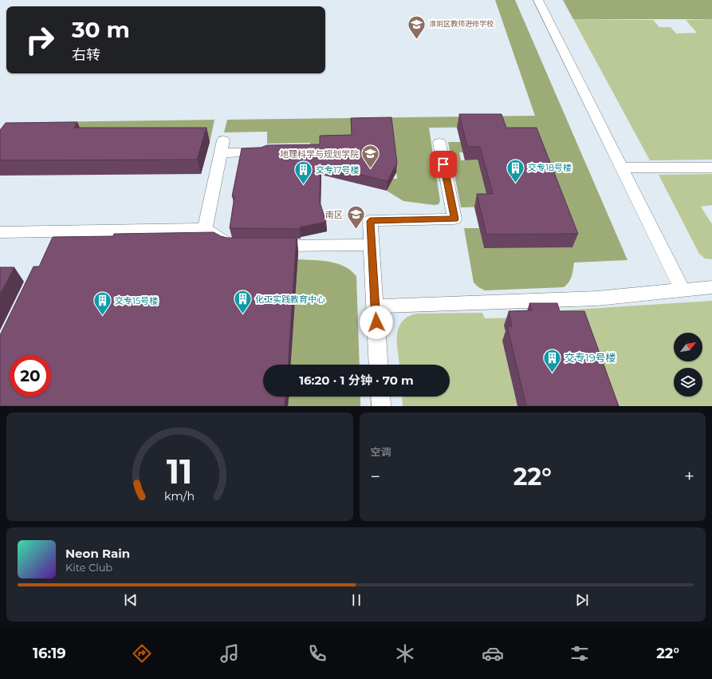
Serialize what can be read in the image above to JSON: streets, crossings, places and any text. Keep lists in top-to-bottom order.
{
  "places": {
    "school or university": ["淮阴区教师进修学校", "地理科学与规划学院", "南区"],
    "building": [
      "交专18号楼",
      "交专17号楼",
      "化工实践教育中心",
      "交专15号楼",
      "交专19号楼"
    ]
  },
  "north": "top right",
  "page": {
    "turn": ["30 m", "右转"],
    "limit": "20",
    "trip": "16:20 · 1 分钟 · 70 m",
    "tile": "空调",
    "heat": ["−", "22°", "+"],
    "song": ["Neon Rain", "Kite Club"],
    "tabs": ["16:19", "22°"],
    "gauge": ["11", "km/h"]
  }
}
